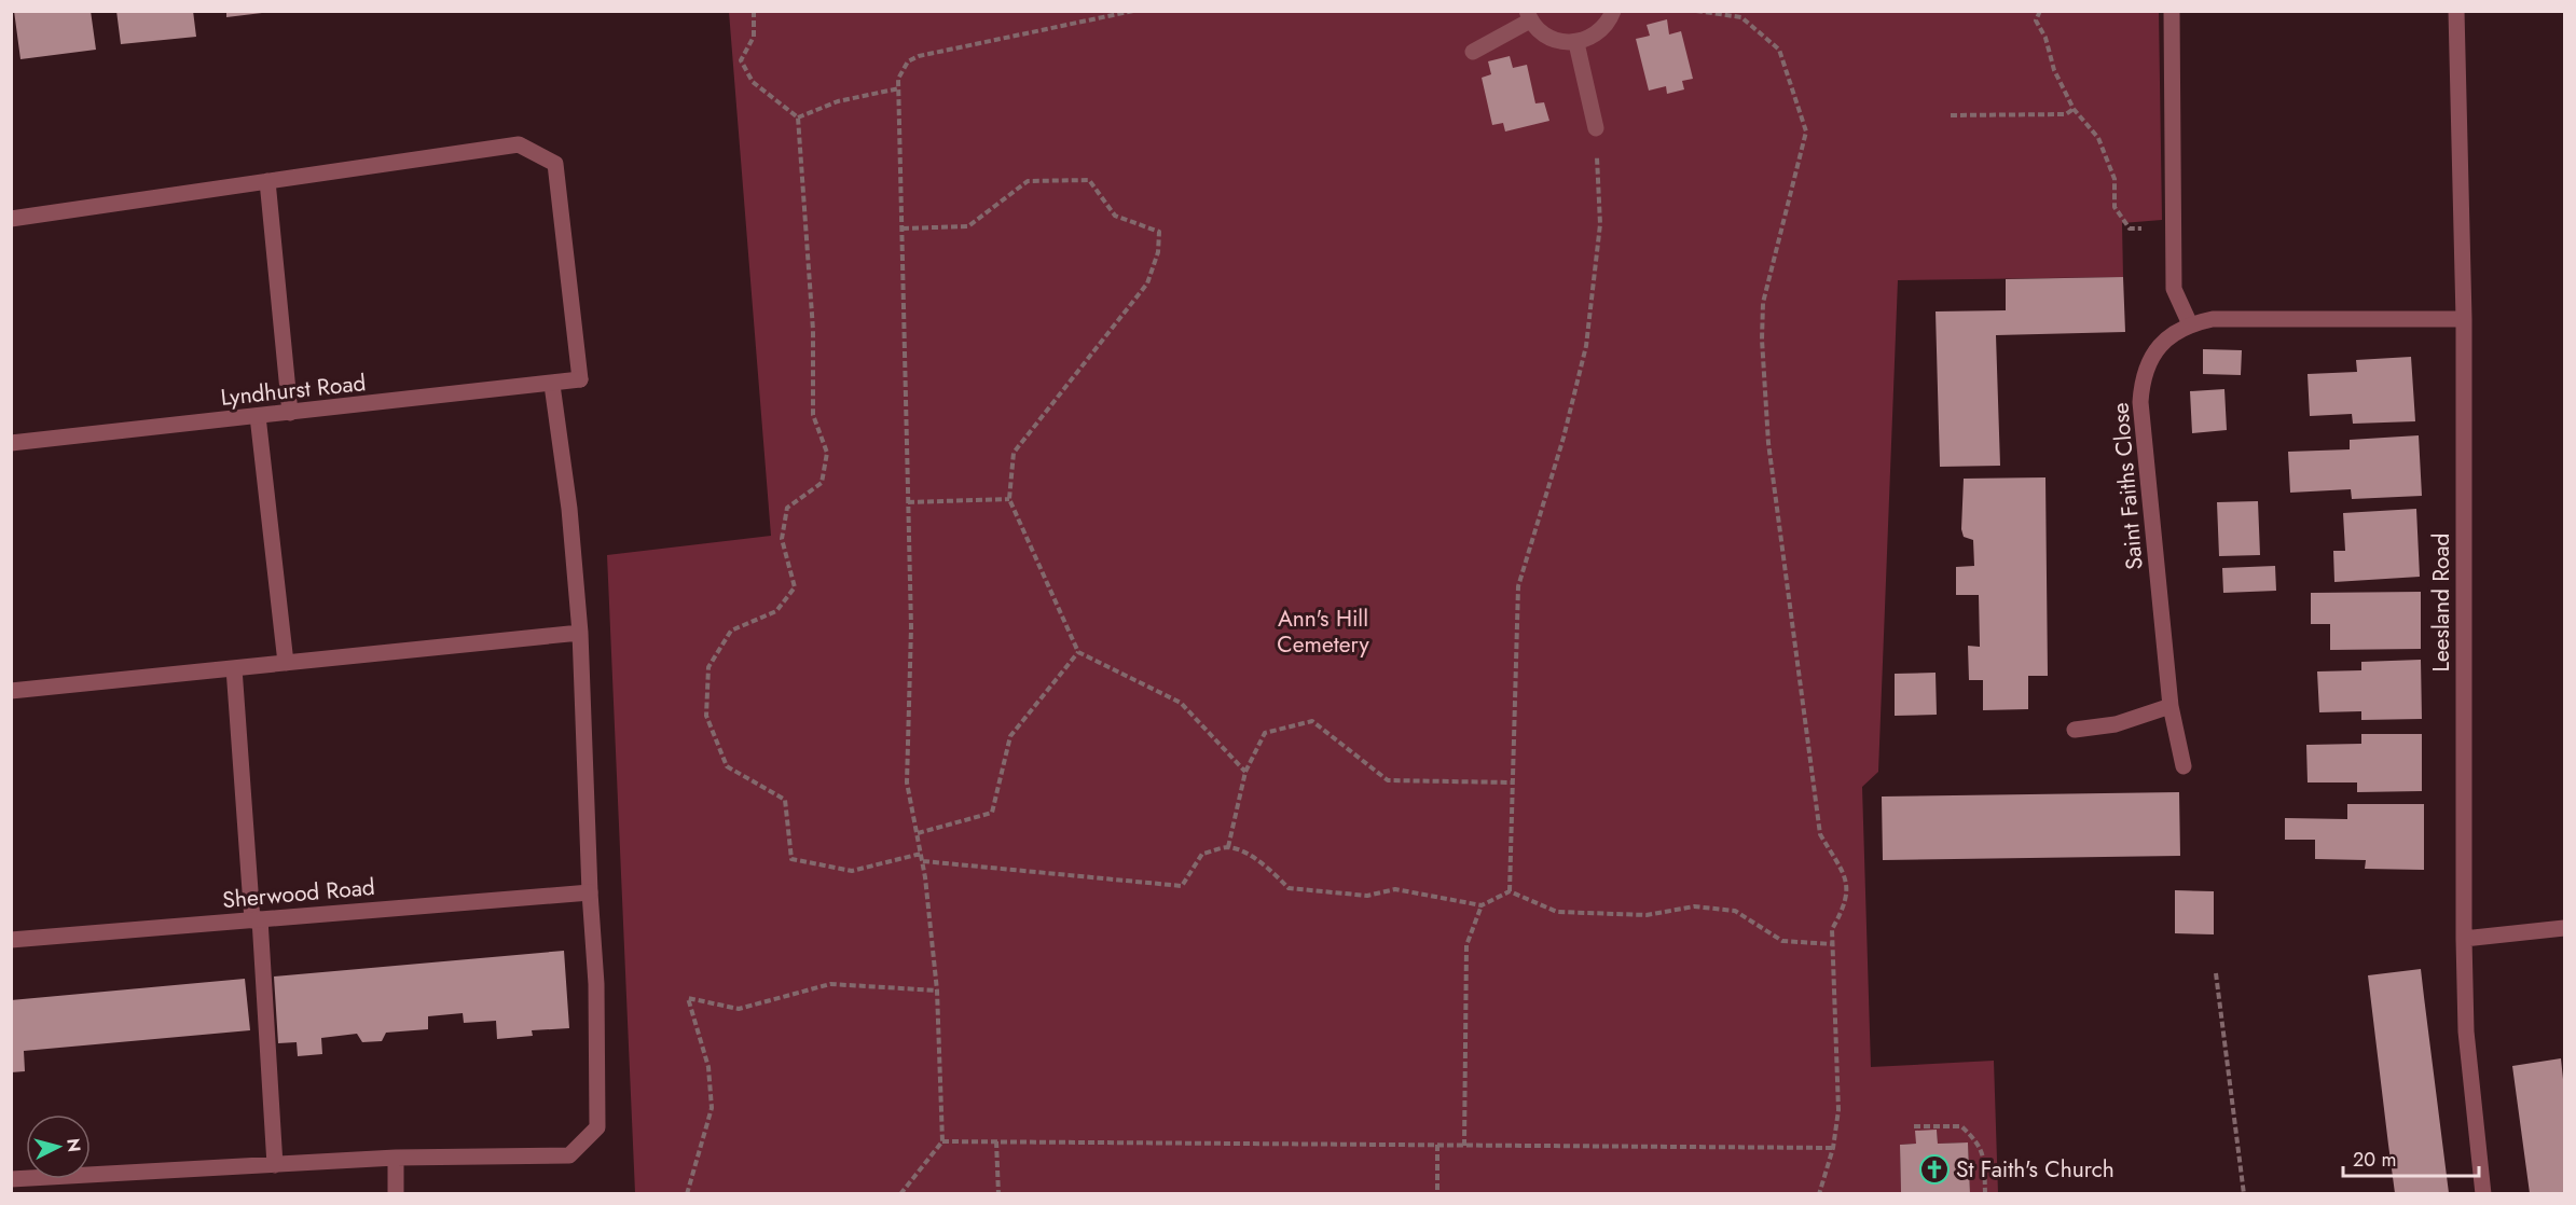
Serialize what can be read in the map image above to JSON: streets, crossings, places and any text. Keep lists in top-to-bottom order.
{
  "streets": {
    "street": [
      "Lyndhurst Road",
      "Saint Faiths Close",
      "Leesland Road",
      "Sherwood Road"
    ]
  },
  "crossings": [
    ["Saint Faiths Close", "Leesland Road"]
  ],
  "parks": ["Ann's Hill Cemetery"],
  "places": {
    "church": ["St Faith's Church"]
  },
  "scale_bar": "20 m",
  "north": "right"
}
